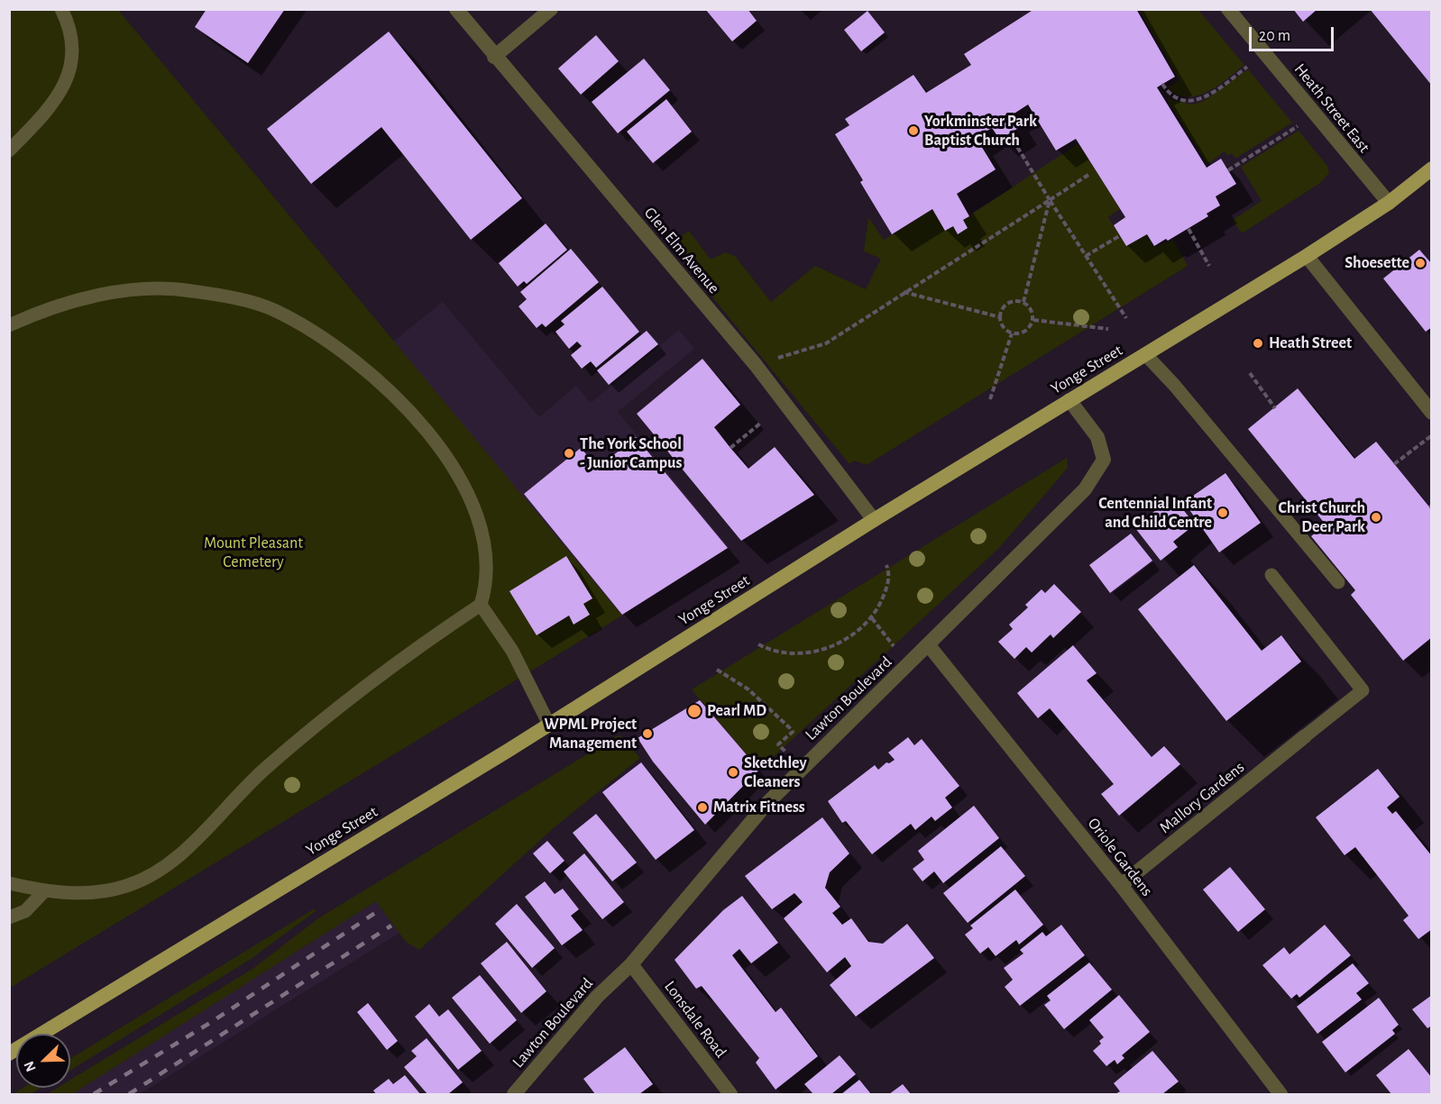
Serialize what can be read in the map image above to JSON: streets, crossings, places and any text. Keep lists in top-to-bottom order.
{
  "streets": {
    "main road": ["Yonge Street"],
    "street": [
      "Heath Street East",
      "Glen Elm Avenue",
      "Lawton Boulevard",
      "Mallory Gardens",
      "Oriole Gardens",
      "Lonsdale Road"
    ]
  },
  "crossings": [
    ["Heath Street East", "Yonge Street"],
    ["Glen Elm Avenue", "Yonge Street"],
    ["Yonge Street", "Lawton Boulevard"],
    ["Lawton Boulevard", "Oriole Gardens"],
    ["Lawton Boulevard", "Lonsdale Road"],
    ["Mallory Gardens", "Oriole Gardens"]
  ],
  "parks": ["Mount Pleasant Cemetery"],
  "places": [
    "Yorkminster Park Baptist Church",
    "Shoesette",
    "Heath Street",
    "The York School - Junior Campus",
    "Centennial Infant and Child Centre",
    "Christ Church Deer Park",
    "Pearl MD",
    "WPML Project Management",
    "Sketchley Cleaners",
    "Matrix Fitness"
  ],
  "scale_bar": "20 m",
  "north": "bottom left"
}
